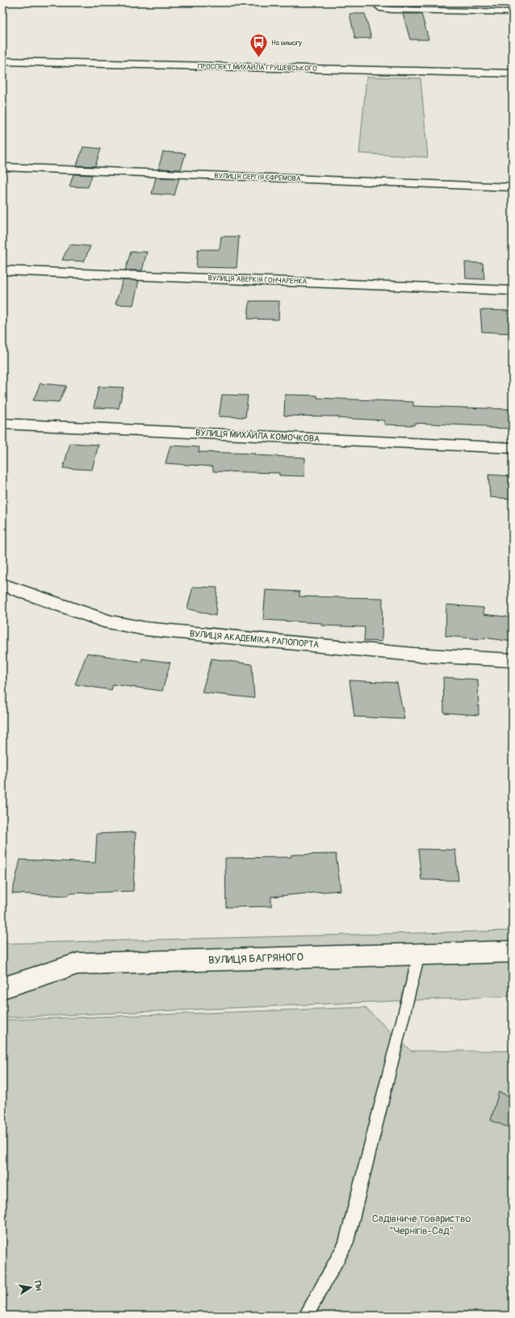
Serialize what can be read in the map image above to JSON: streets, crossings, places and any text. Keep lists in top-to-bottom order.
{
  "streets": {
    "street": [
      "ПРОСПЕКТ МИХАЙЛА ГРУШЕВСЬКОГО",
      "ВУЛИЦЯ СЕРГІЯ ЄФРЕМОВА",
      "ВУЛИЦЯ АВЕРКІЯ ГОНЧАРЕНКА",
      "ВУЛИЦЯ МИХАЙЛА КОМОЧКОВА",
      "ВУЛИЦЯ АКАДЕМІКА РАПОПОРТА",
      "ВУЛИЦЯ БАГРЯНОГО"
    ]
  },
  "parks": ["Садівниче товариство \"Чернігів-Сад\""],
  "places": {
    "bus stop": ["На вимогу"]
  },
  "north": "right"
}
